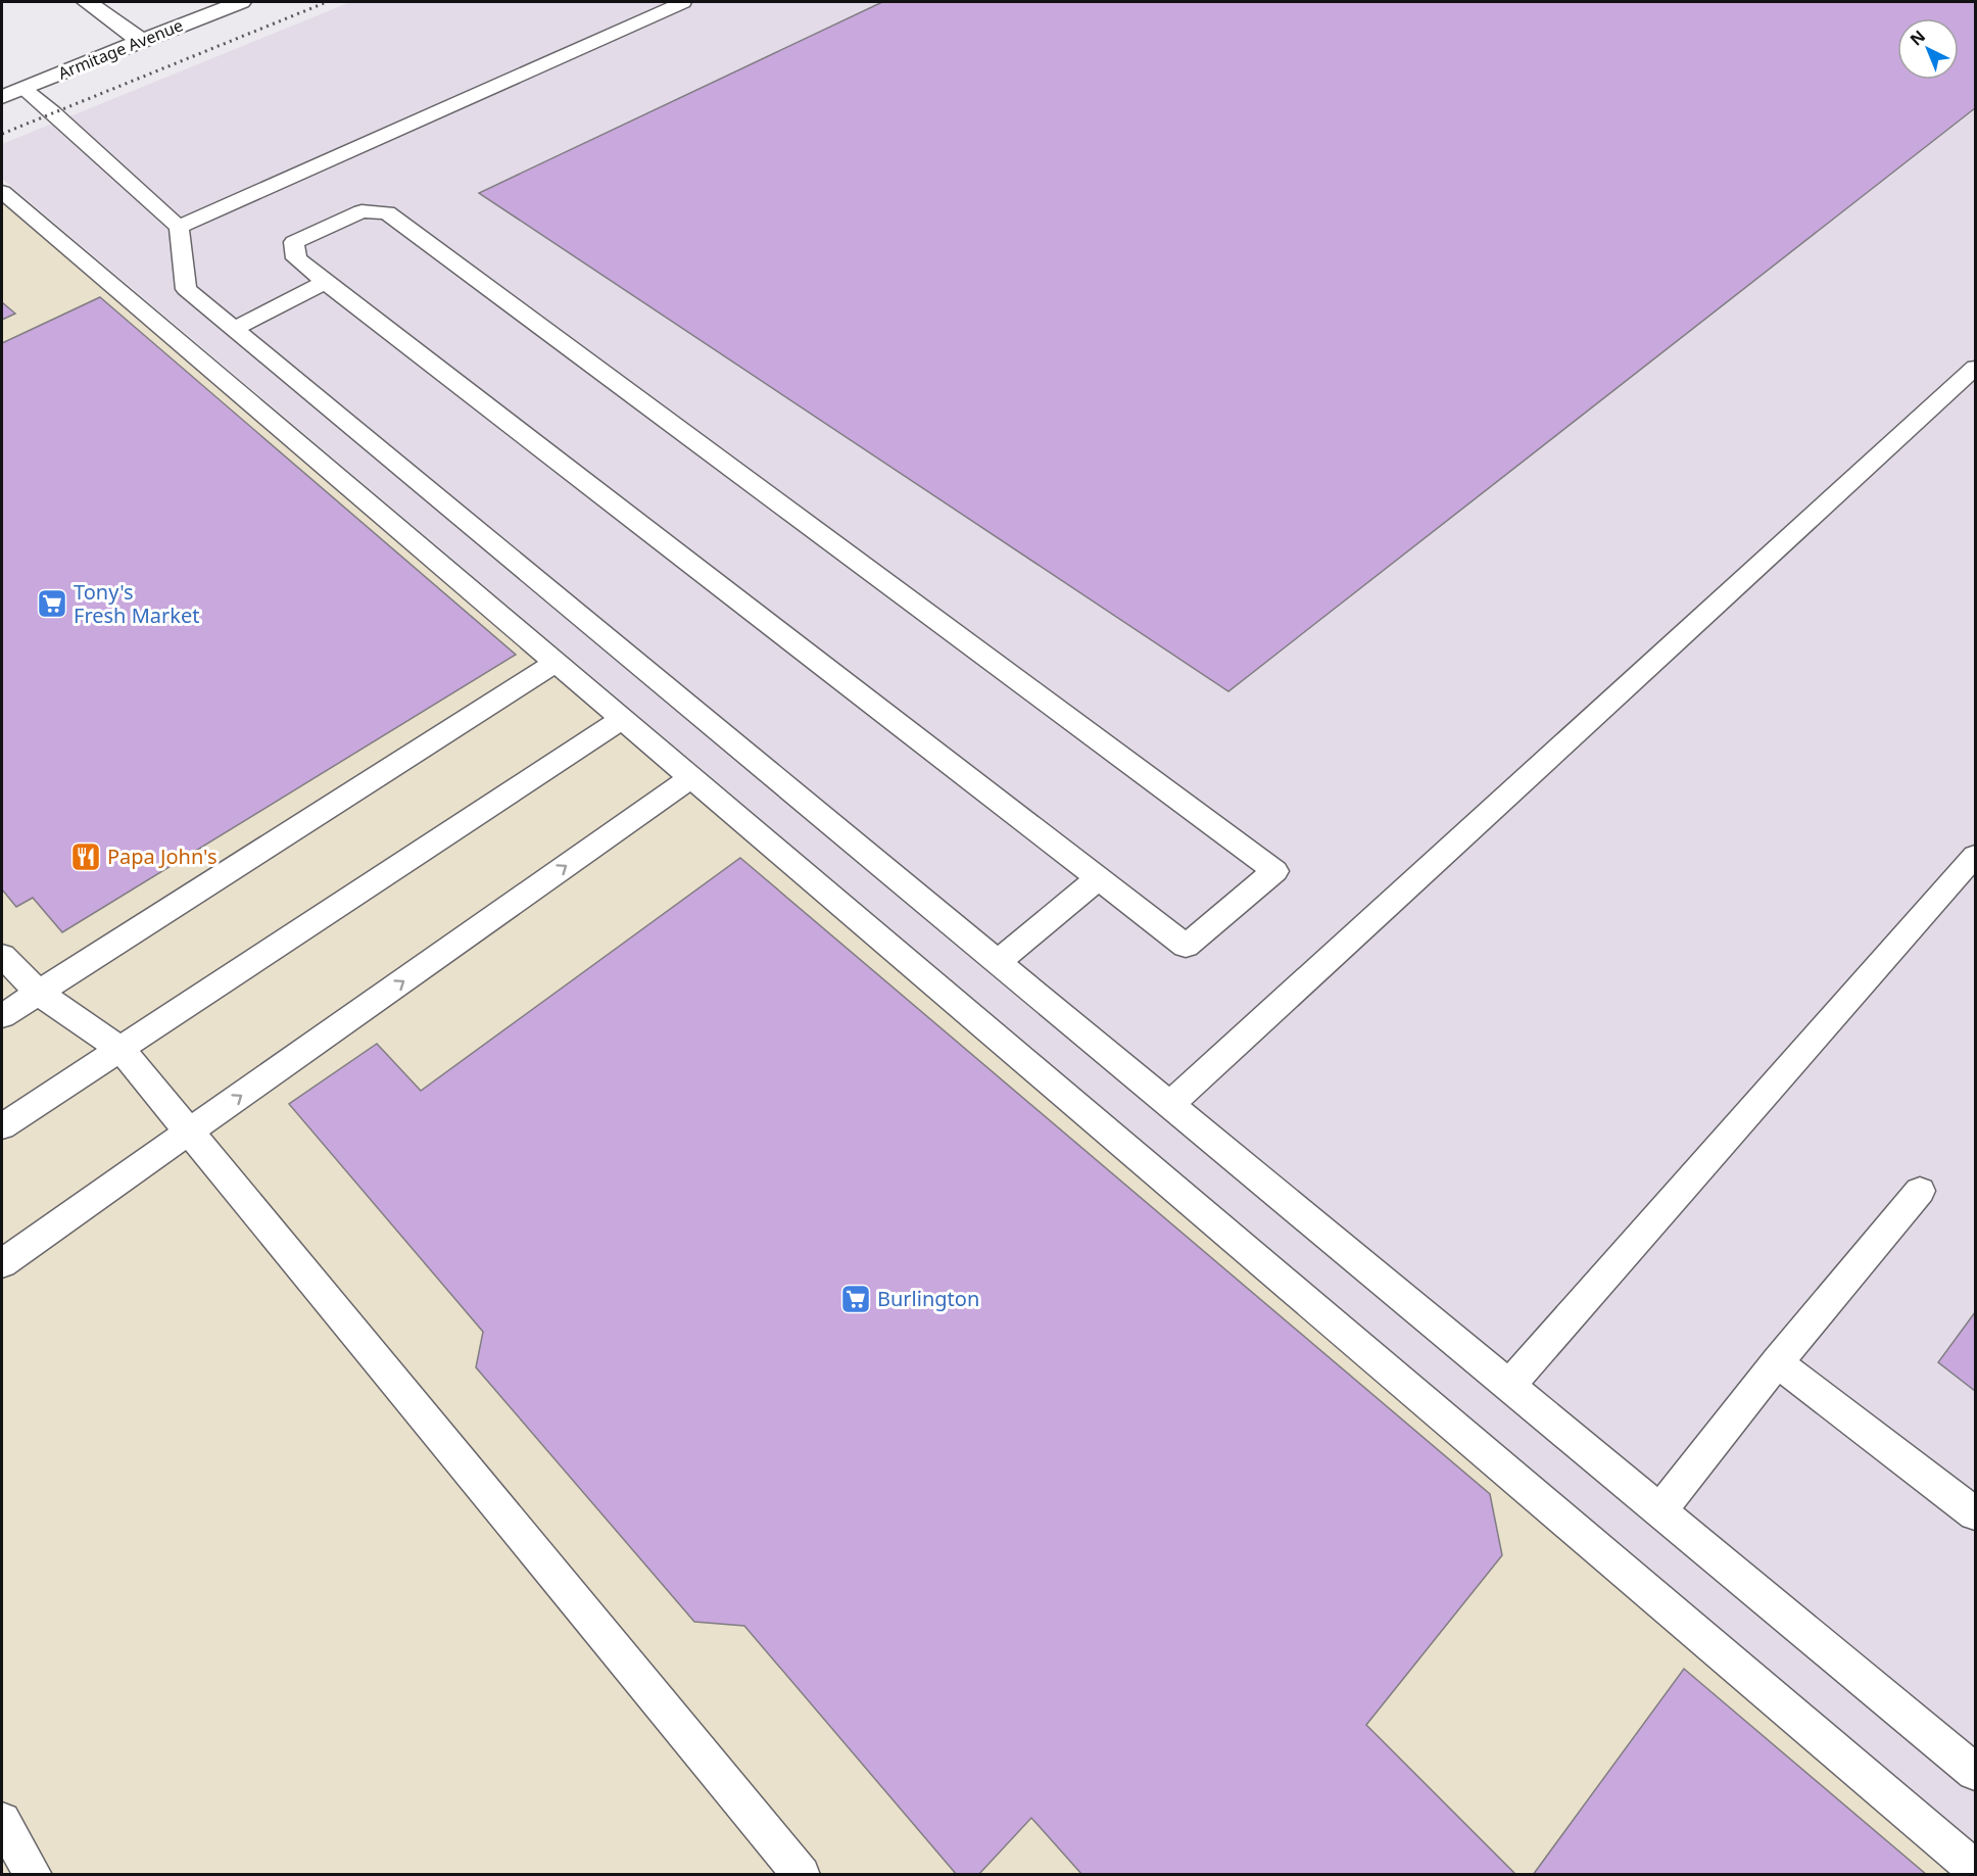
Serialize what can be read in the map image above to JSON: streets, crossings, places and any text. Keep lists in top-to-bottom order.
{
  "streets": {
    "street": ["Armitage Avenue"]
  },
  "places": {
    "supermarket": ["Tony's Fresh Market", "Burlington"],
    "restaurant": ["Papa John's"]
  },
  "north": "top left"
}
